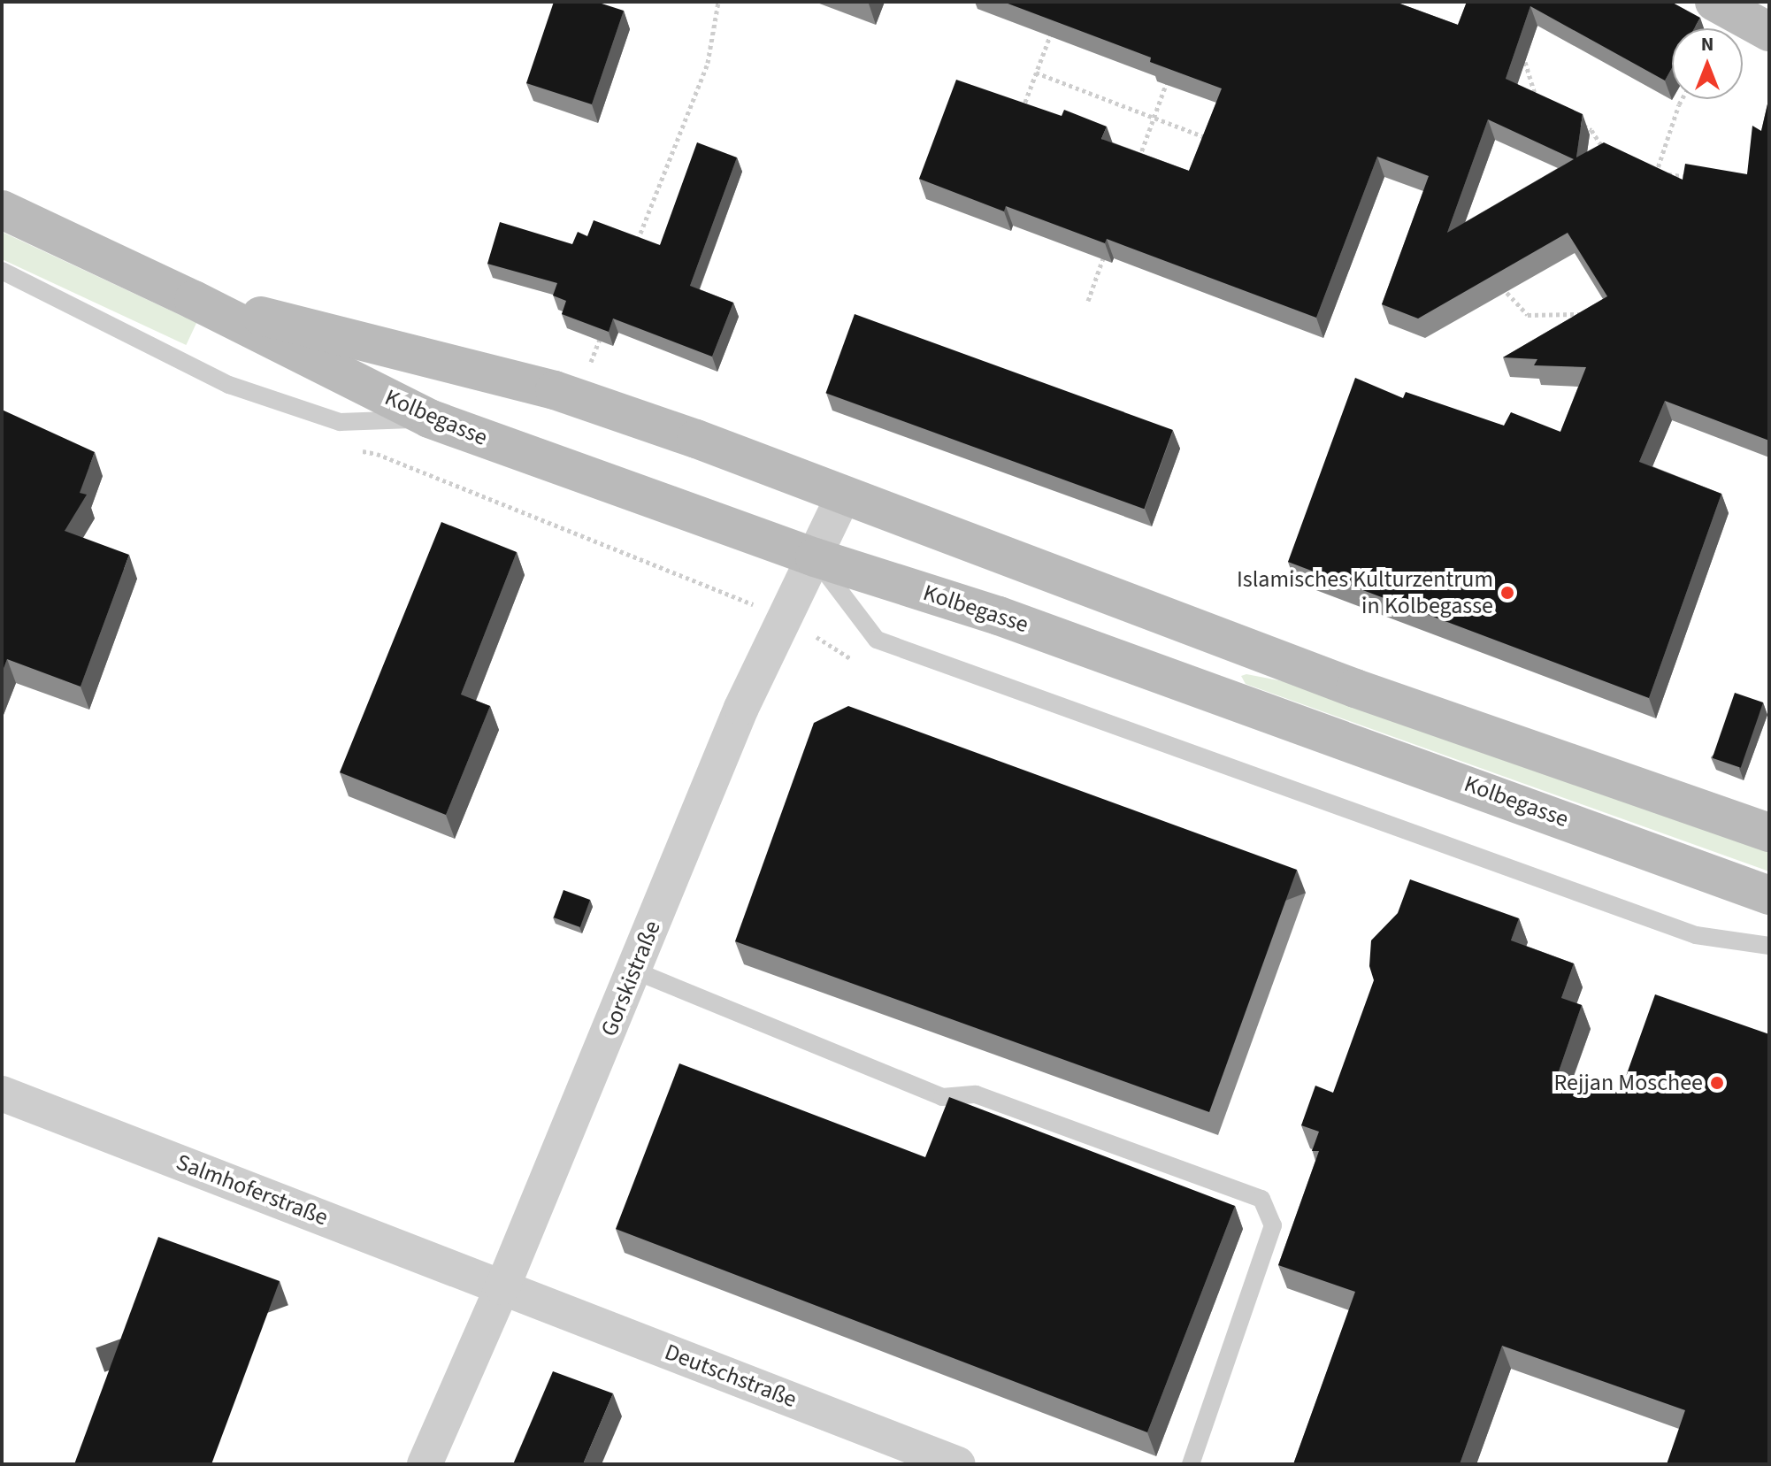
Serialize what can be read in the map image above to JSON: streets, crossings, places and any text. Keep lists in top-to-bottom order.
{
  "streets": {
    "main road": ["Kolbegasse"],
    "street": ["Gorskistraße", "Salmhoferstraße", "Deutschstraße"]
  },
  "crossings": [
    ["Kolbegasse", "Gorskistraße"],
    ["Gorskistraße", "Salmhoferstraße"],
    ["Gorskistraße", "Deutschstraße"],
    ["Salmhoferstraße", "Deutschstraße"]
  ],
  "places": ["Islamisches Kulturzentrum in Kolbegasse", "Rejjan Moschee"],
  "north": "top"
}
